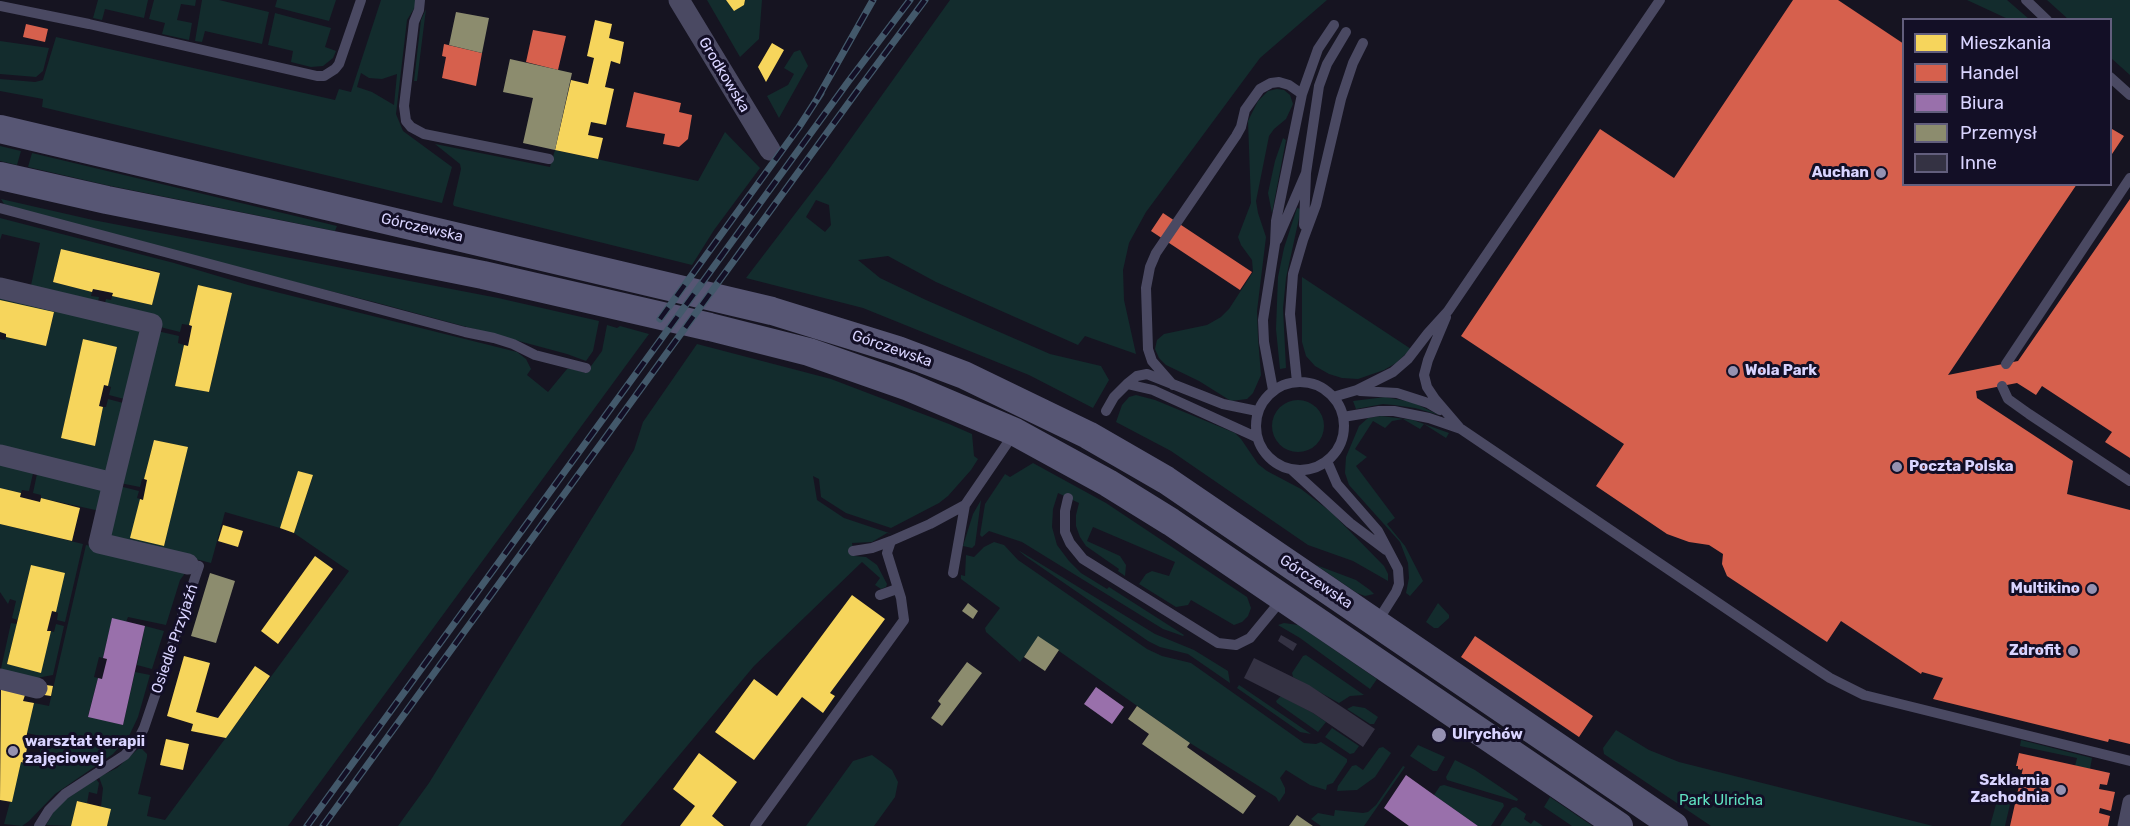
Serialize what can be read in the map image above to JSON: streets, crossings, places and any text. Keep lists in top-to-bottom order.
{
  "streets": {
    "main road": ["Górczewska"],
    "street": ["Grodkowska", "Osiedle Przyjaźń"]
  },
  "parks": ["Park Ulricha"],
  "places": [
    "Auchan",
    "Wola Park",
    "Poczta Polska",
    "Multikino",
    "Zdrofit",
    "Ulrychów",
    "warsztat terapii zajęciowej",
    "Szklarnia Zachodnia"
  ],
  "legend": [
    "Mieszkania",
    "Handel",
    "Biura",
    "Przemysł",
    "Inne"
  ]
}
